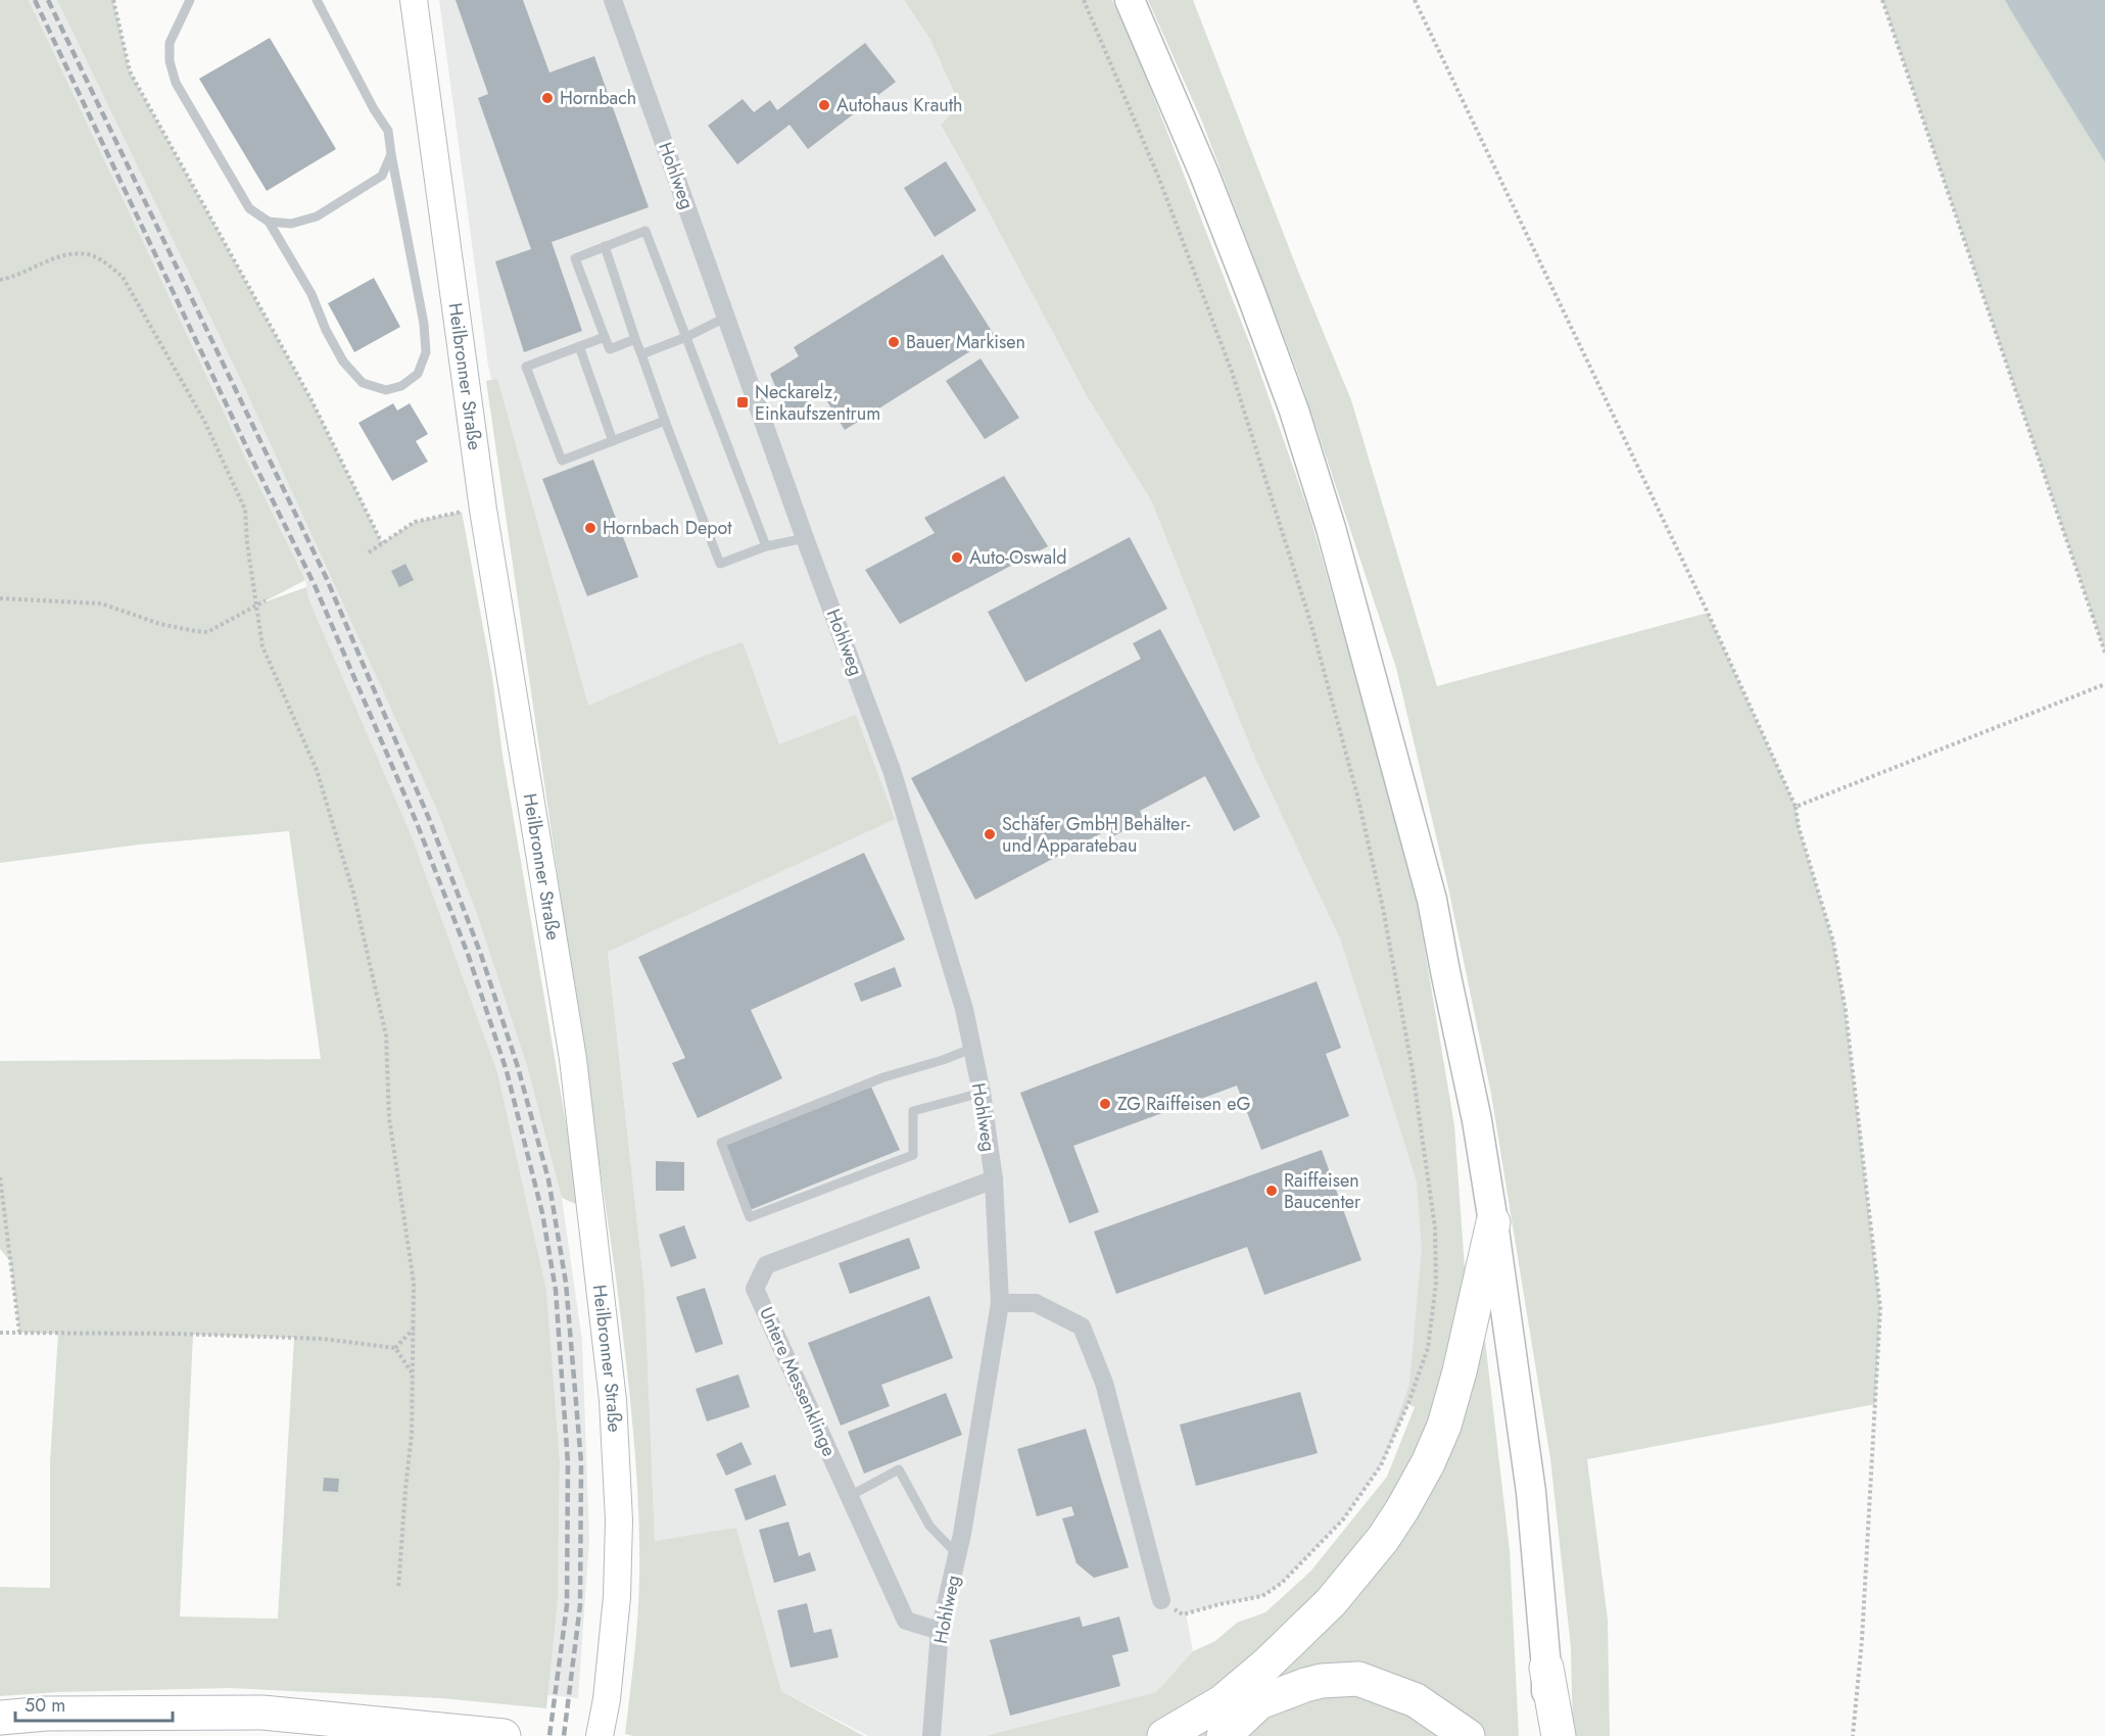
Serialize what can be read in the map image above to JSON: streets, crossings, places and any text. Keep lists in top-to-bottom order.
{
  "streets": {
    "street": ["Hohlweg", "Heilbronner Straße", "Untere Messenklinge"]
  },
  "crossings": [
    ["Hohlweg", "Untere Messenklinge"]
  ],
  "places": {
    "other": [
      "Hornbach",
      "Autohaus Krauth",
      "Bauer Markisen",
      "Hornbach Depot",
      "Auto-Oswald",
      "Schäfer GmbH Behälter- und Apparatebau",
      "ZG Raiffeisen eG",
      "Raiffeisen Baucenter"
    ],
    "transit": ["Neckarelz, Einkaufszentrum"]
  },
  "scale_bar": "50 m"
}
